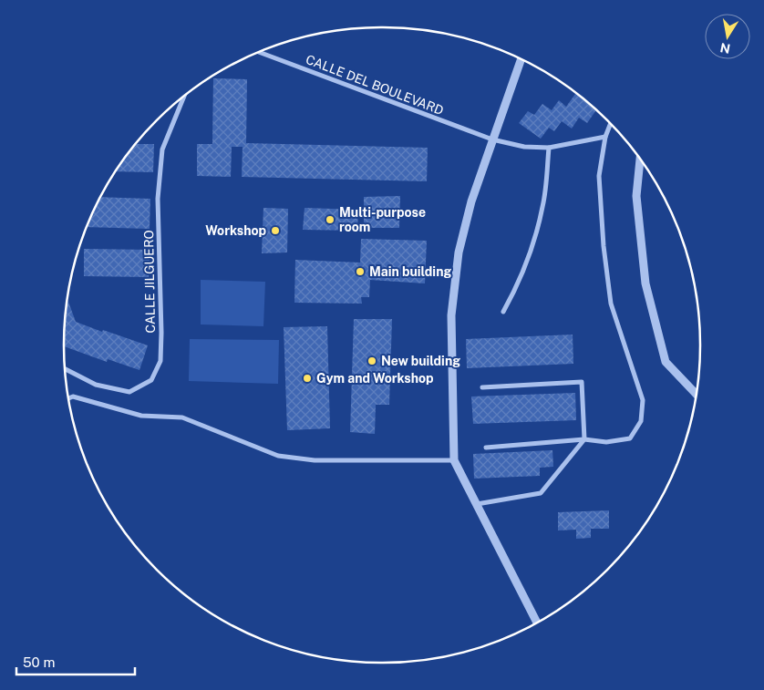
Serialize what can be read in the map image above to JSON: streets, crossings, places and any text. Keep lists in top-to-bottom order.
{
  "streets": {
    "street": ["CALLE DEL BOULEVARD", "CALLE JILGUERO"]
  },
  "places": [
    "Multi-purpose room",
    "Workshop",
    "Main building",
    "New building",
    "Gym and Workshop"
  ],
  "scale_bar": "50 m",
  "north": "bottom"
}
